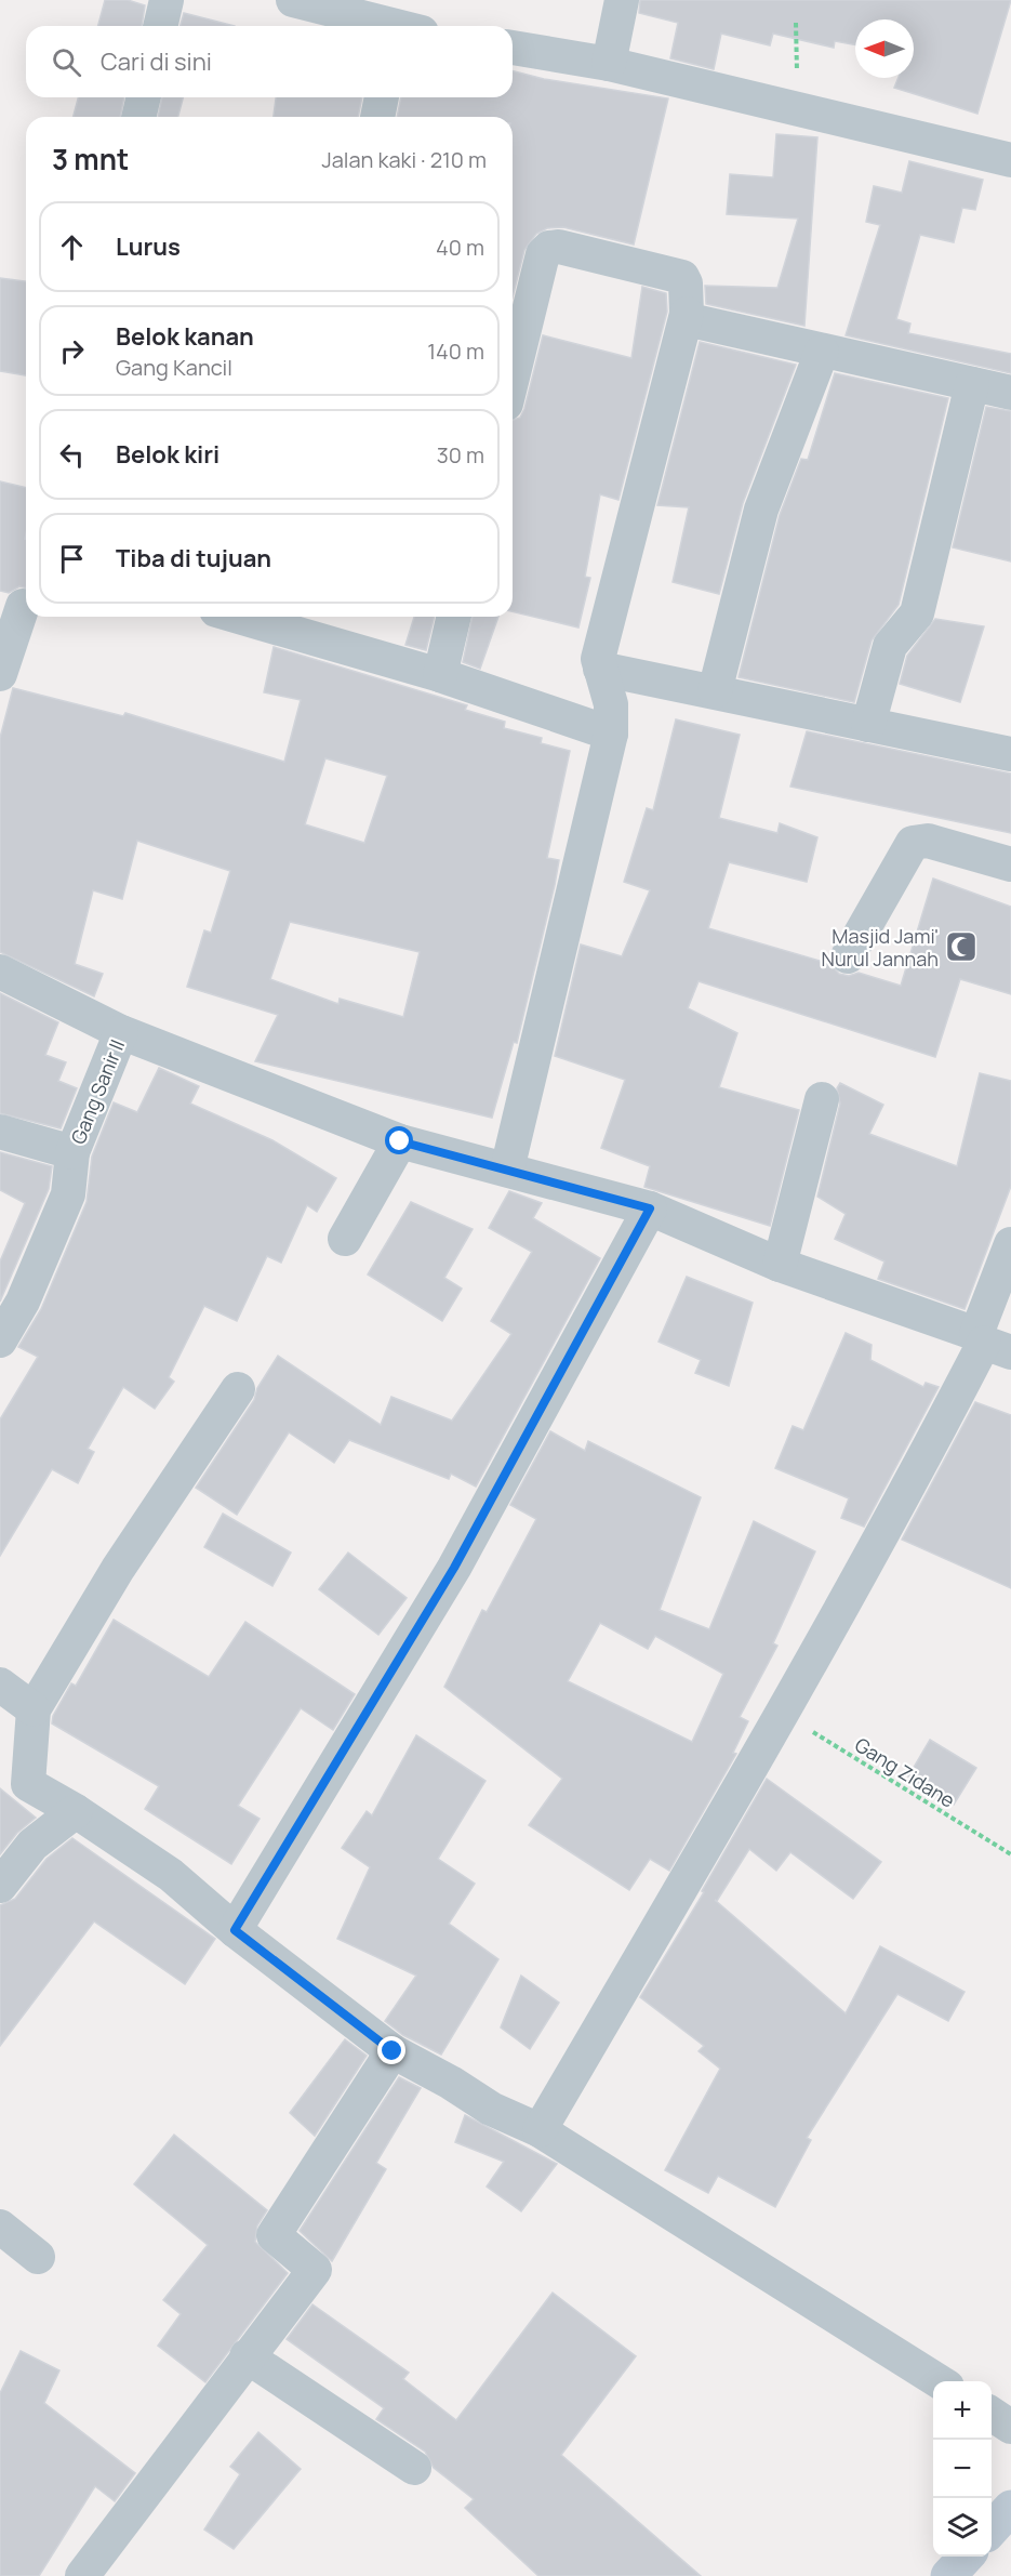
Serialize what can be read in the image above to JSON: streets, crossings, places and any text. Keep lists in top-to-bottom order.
{
  "streets": {
    "street": ["Gang Sanir II"],
    "path": ["Gang Zidane"]
  },
  "places": {
    "mosque": ["Masjid Jami' Nurul Jannah"]
  },
  "north": "left",
  "page": {
    "search": "Cari di sini",
    "heading": ["3 mnt", "Jalan kaki · 210 m"],
    "list": [
      ["Lurus", "40 m"],
      ["Belok kanan", "Gang Kancil", "140 m"],
      ["Belok kiri", "30 m"],
      "Tiba di tujuan"
    ],
    "map_buttons": ["+", "−"]
  }
}
